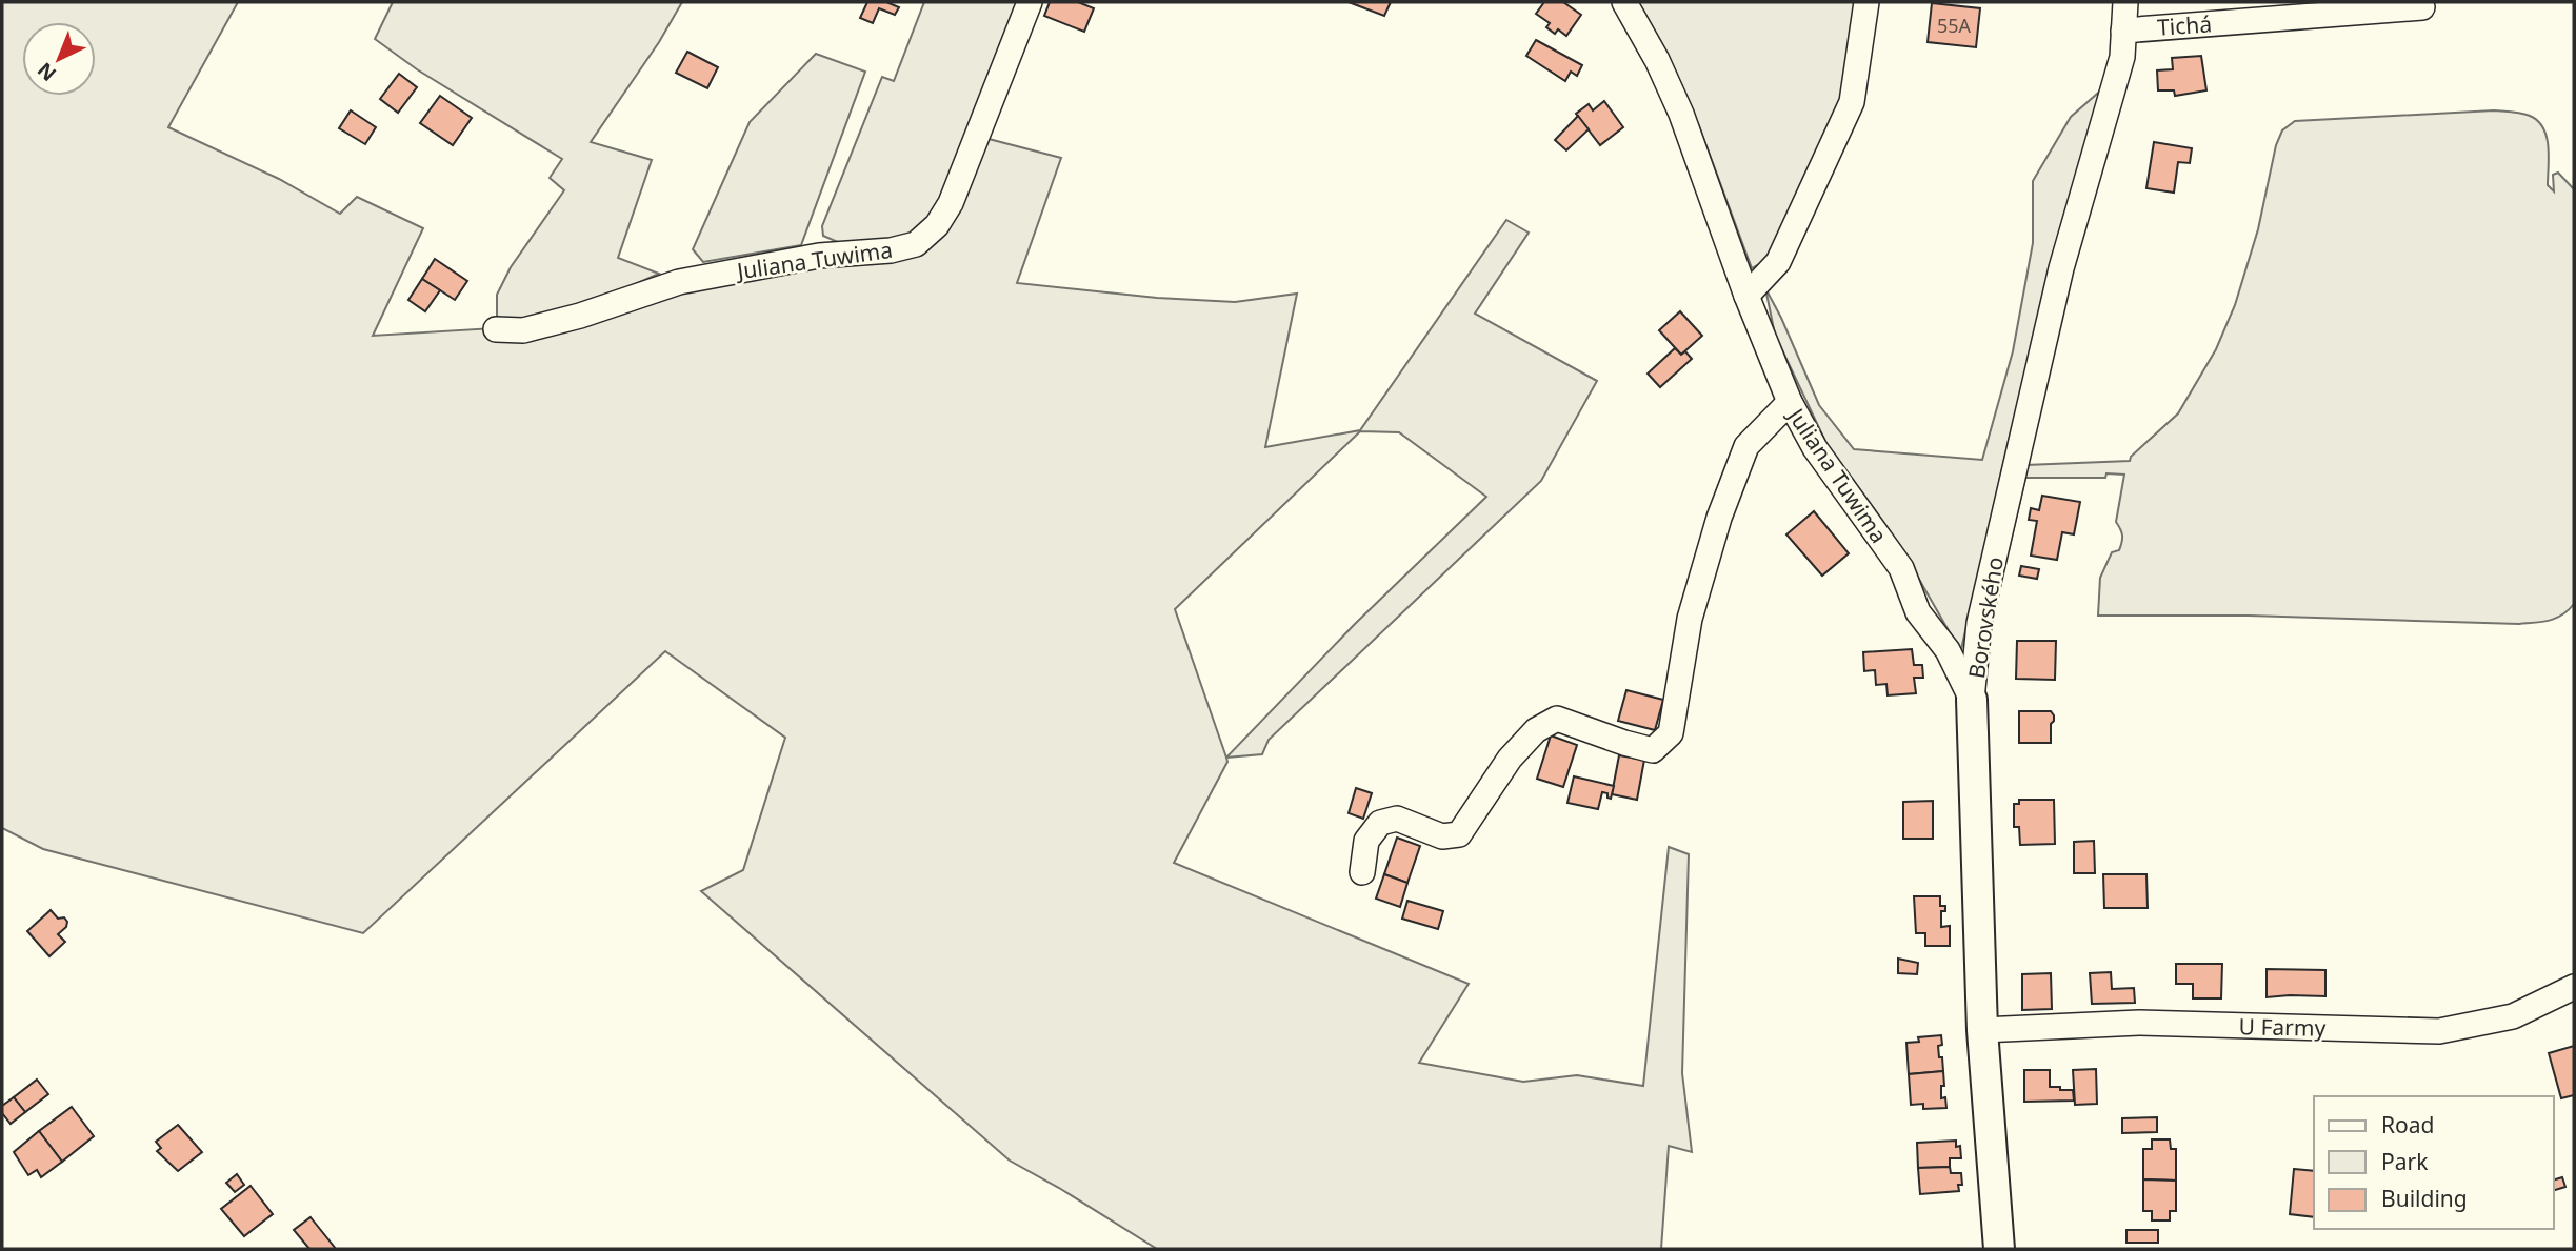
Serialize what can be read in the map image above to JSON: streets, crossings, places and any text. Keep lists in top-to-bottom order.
{
  "streets": {
    "main road": ["Borovského"],
    "street": ["Tichá", "Juliana Tuwima", "U Farmy"]
  },
  "crossings": [
    ["Tichá", "Borovského"],
    ["Juliana Tuwima", "Borovského"],
    ["Borovského", "U Farmy"]
  ],
  "house_numbers": ["55A"],
  "legend": ["Road", "Park", "Building"],
  "north": "bottom left"
}
